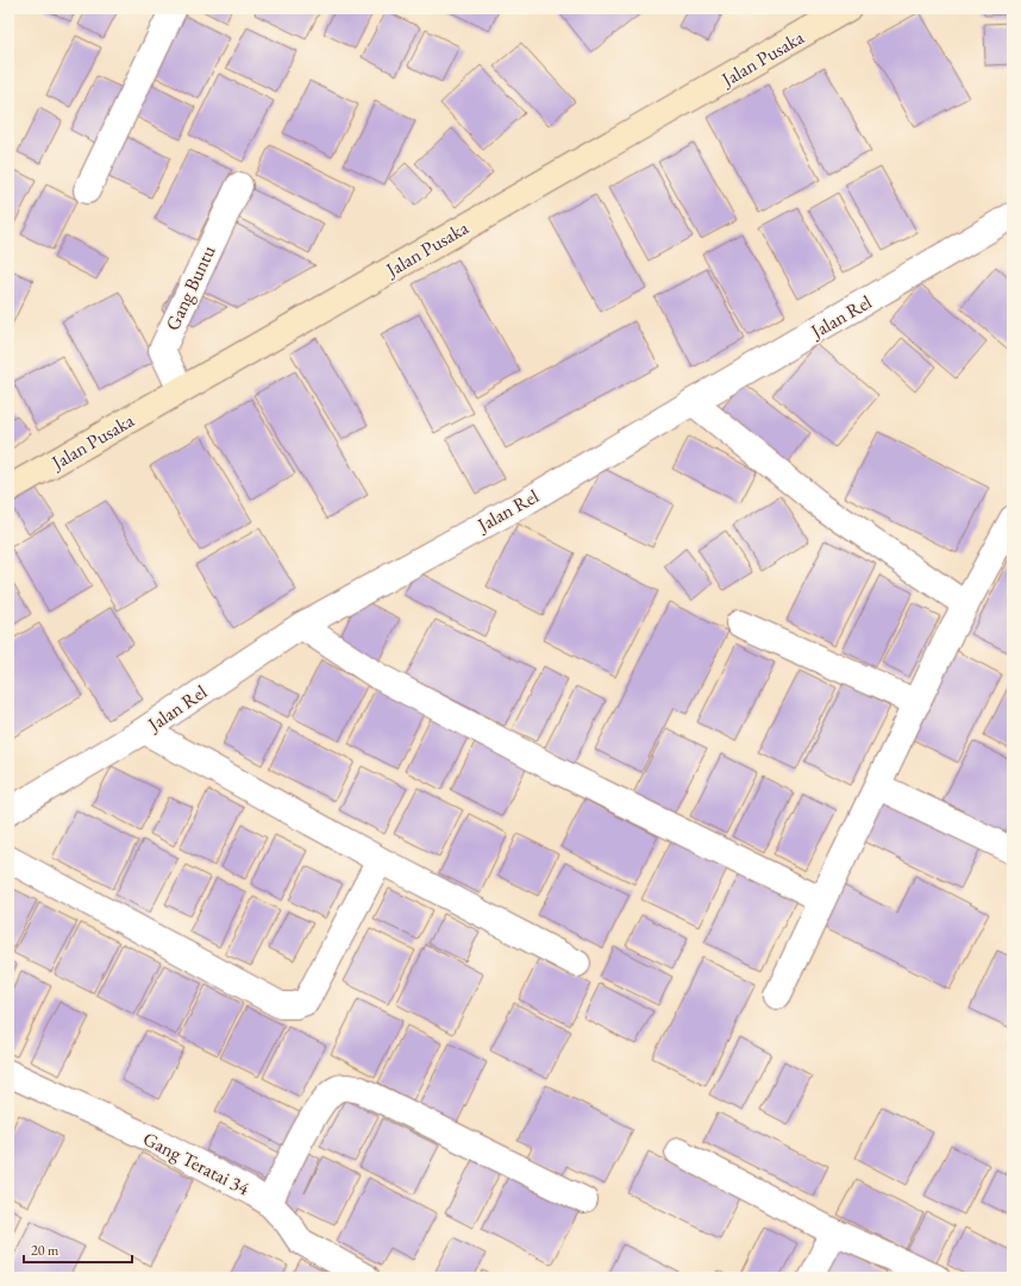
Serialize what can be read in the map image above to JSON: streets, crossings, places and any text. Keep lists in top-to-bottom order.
{
  "streets": {
    "main road": ["Jalan Pusaka"],
    "street": ["Gang Buntu", "Jalan Rel", "Gang Teratai 34"]
  },
  "crossings": [
    ["Jalan Pusaka", "Gang Buntu"]
  ],
  "scale_bar": "20 m"
}
